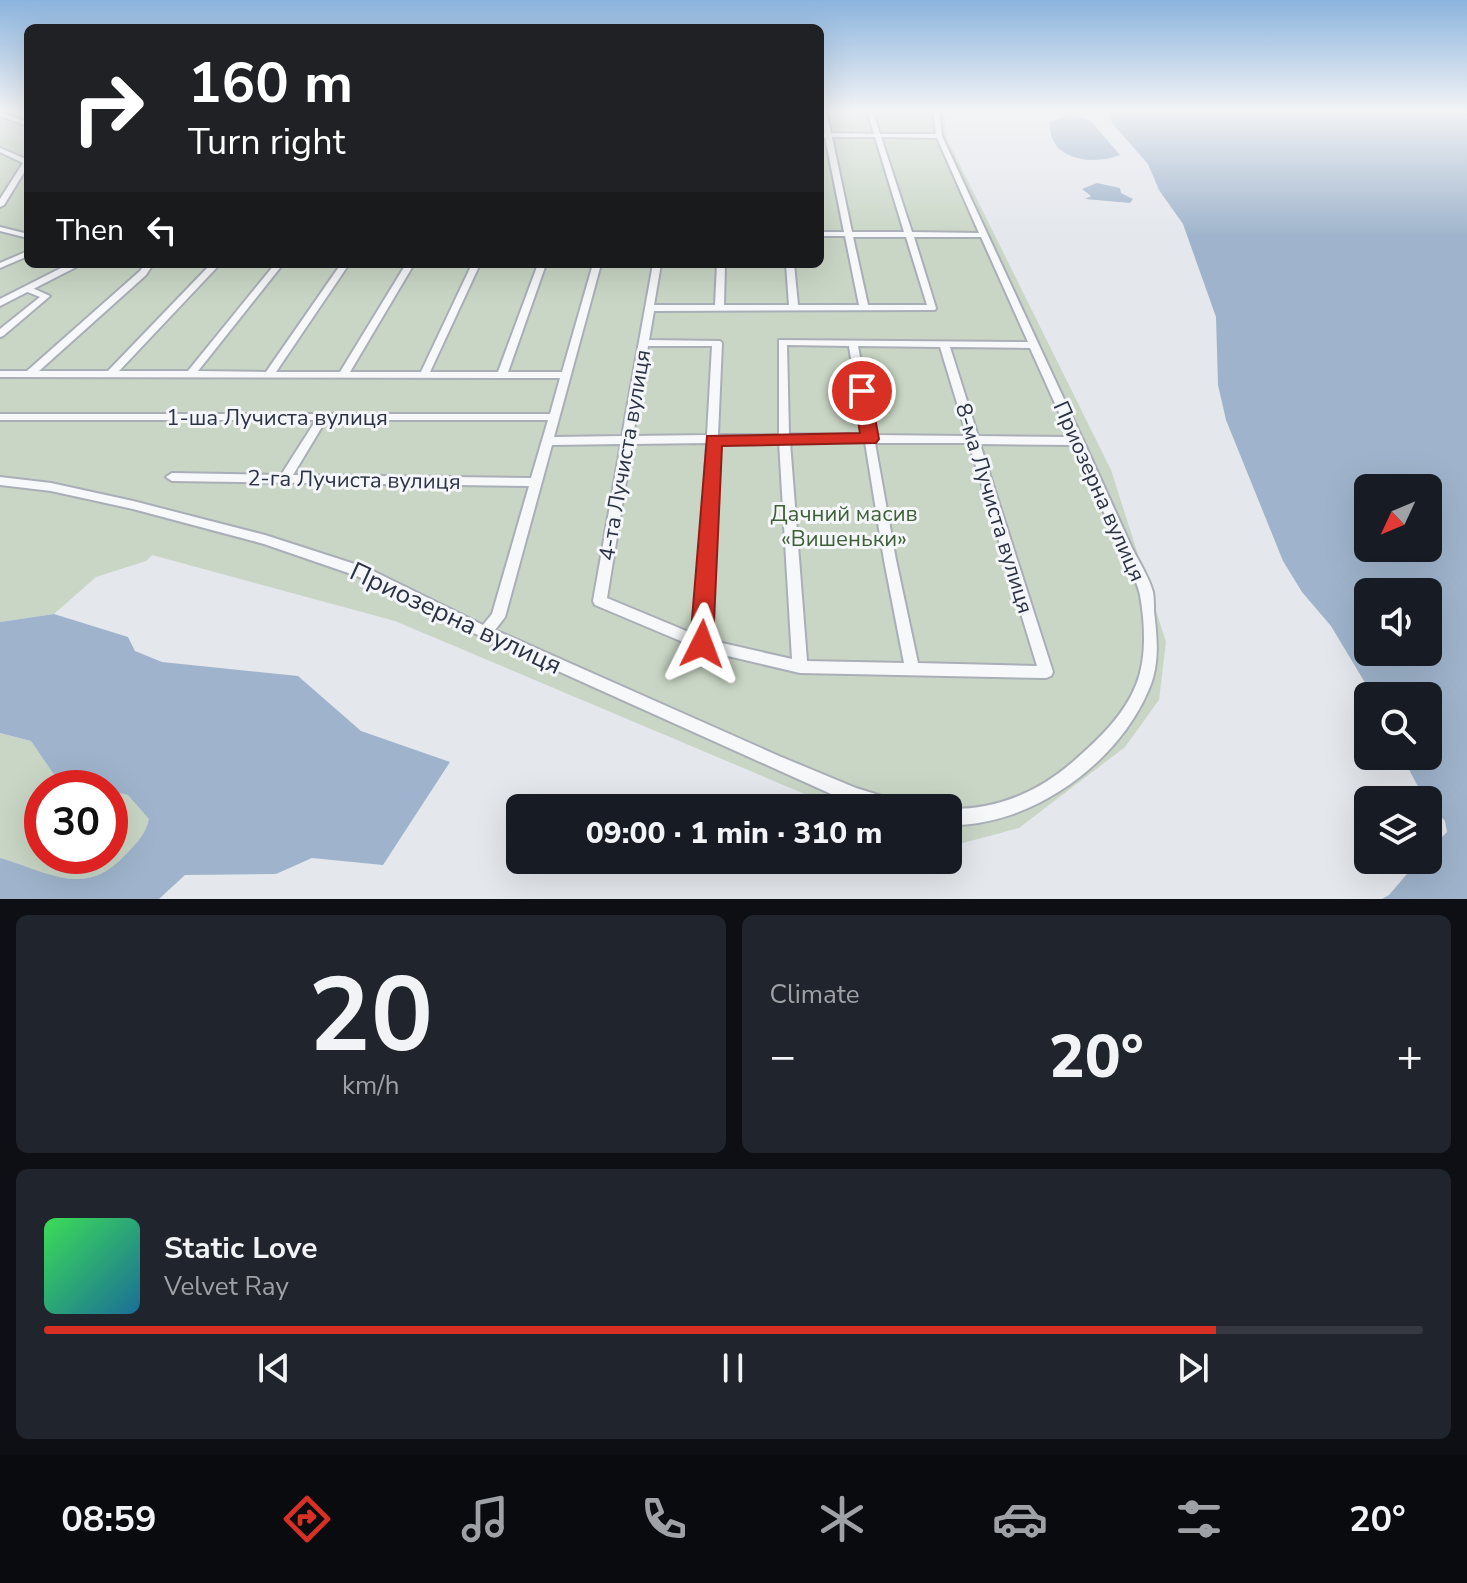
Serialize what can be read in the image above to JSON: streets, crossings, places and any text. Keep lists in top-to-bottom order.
{
  "streets": {
    "street": [
      "1-ша Лучиста вулиця",
      "4-та Лучиста вулиця",
      "2-га Лучиста вулиця",
      "Приозерна вулиця",
      "8-ма Лучиста вулиця"
    ]
  },
  "parks": ["Дачний масив «Вишеньки»"],
  "north": "bottom left",
  "page": {
    "turn": ["160 m", "Turn right"],
    "then": "Then",
    "limit": "30",
    "trip": "09:00 · 1 min · 310 m",
    "tile": [
      ["20", "km/h"],
      "Climate"
    ],
    "heat": ["−", "20°", "+"],
    "song": ["Static Love", "Velvet Ray"],
    "tabs": ["08:59", "20°"]
  }
}
